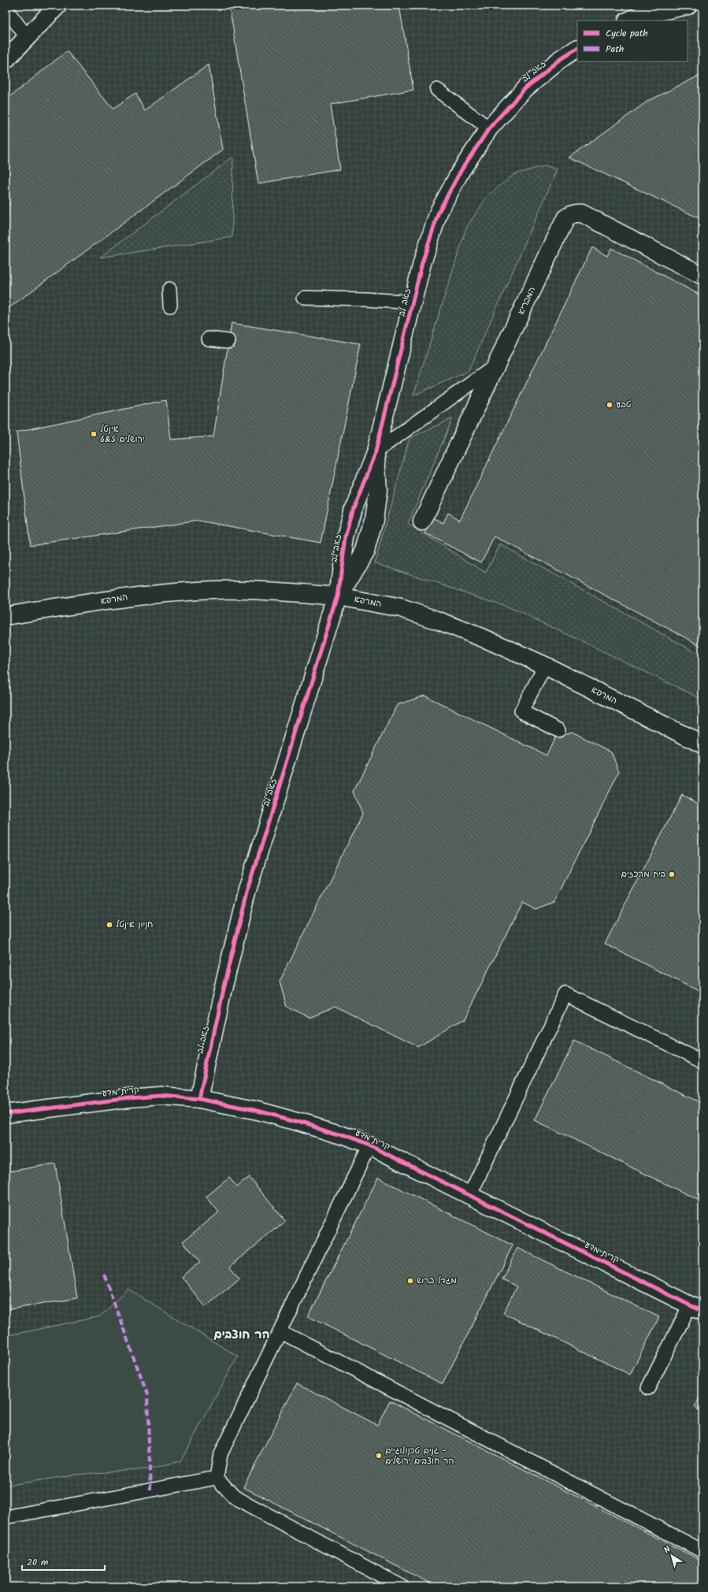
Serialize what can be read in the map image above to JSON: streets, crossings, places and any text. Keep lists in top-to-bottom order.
{
  "streets": {
    "street": [
      "זאב לב",
      "המבריא",
      "המרפא",
      "קרית מדע"
    ]
  },
  "crossings": [
    ["זאב לב", "המרפא"],
    ["זאב לב", "קרית מדע"]
  ],
  "districts": ["הר חוצבים"],
  "places": [
    "טבע",
    "אינטל ירושלים 5&6",
    "בית מרכזים",
    "חניון אינטל",
    "מגדל ברוש",
    "גנים טכנולוגיים - הר חוצבים ירושלים"
  ],
  "legend": ["Cycle path", "Path"],
  "scale_bar": "20 m",
  "north": "top left"
}
